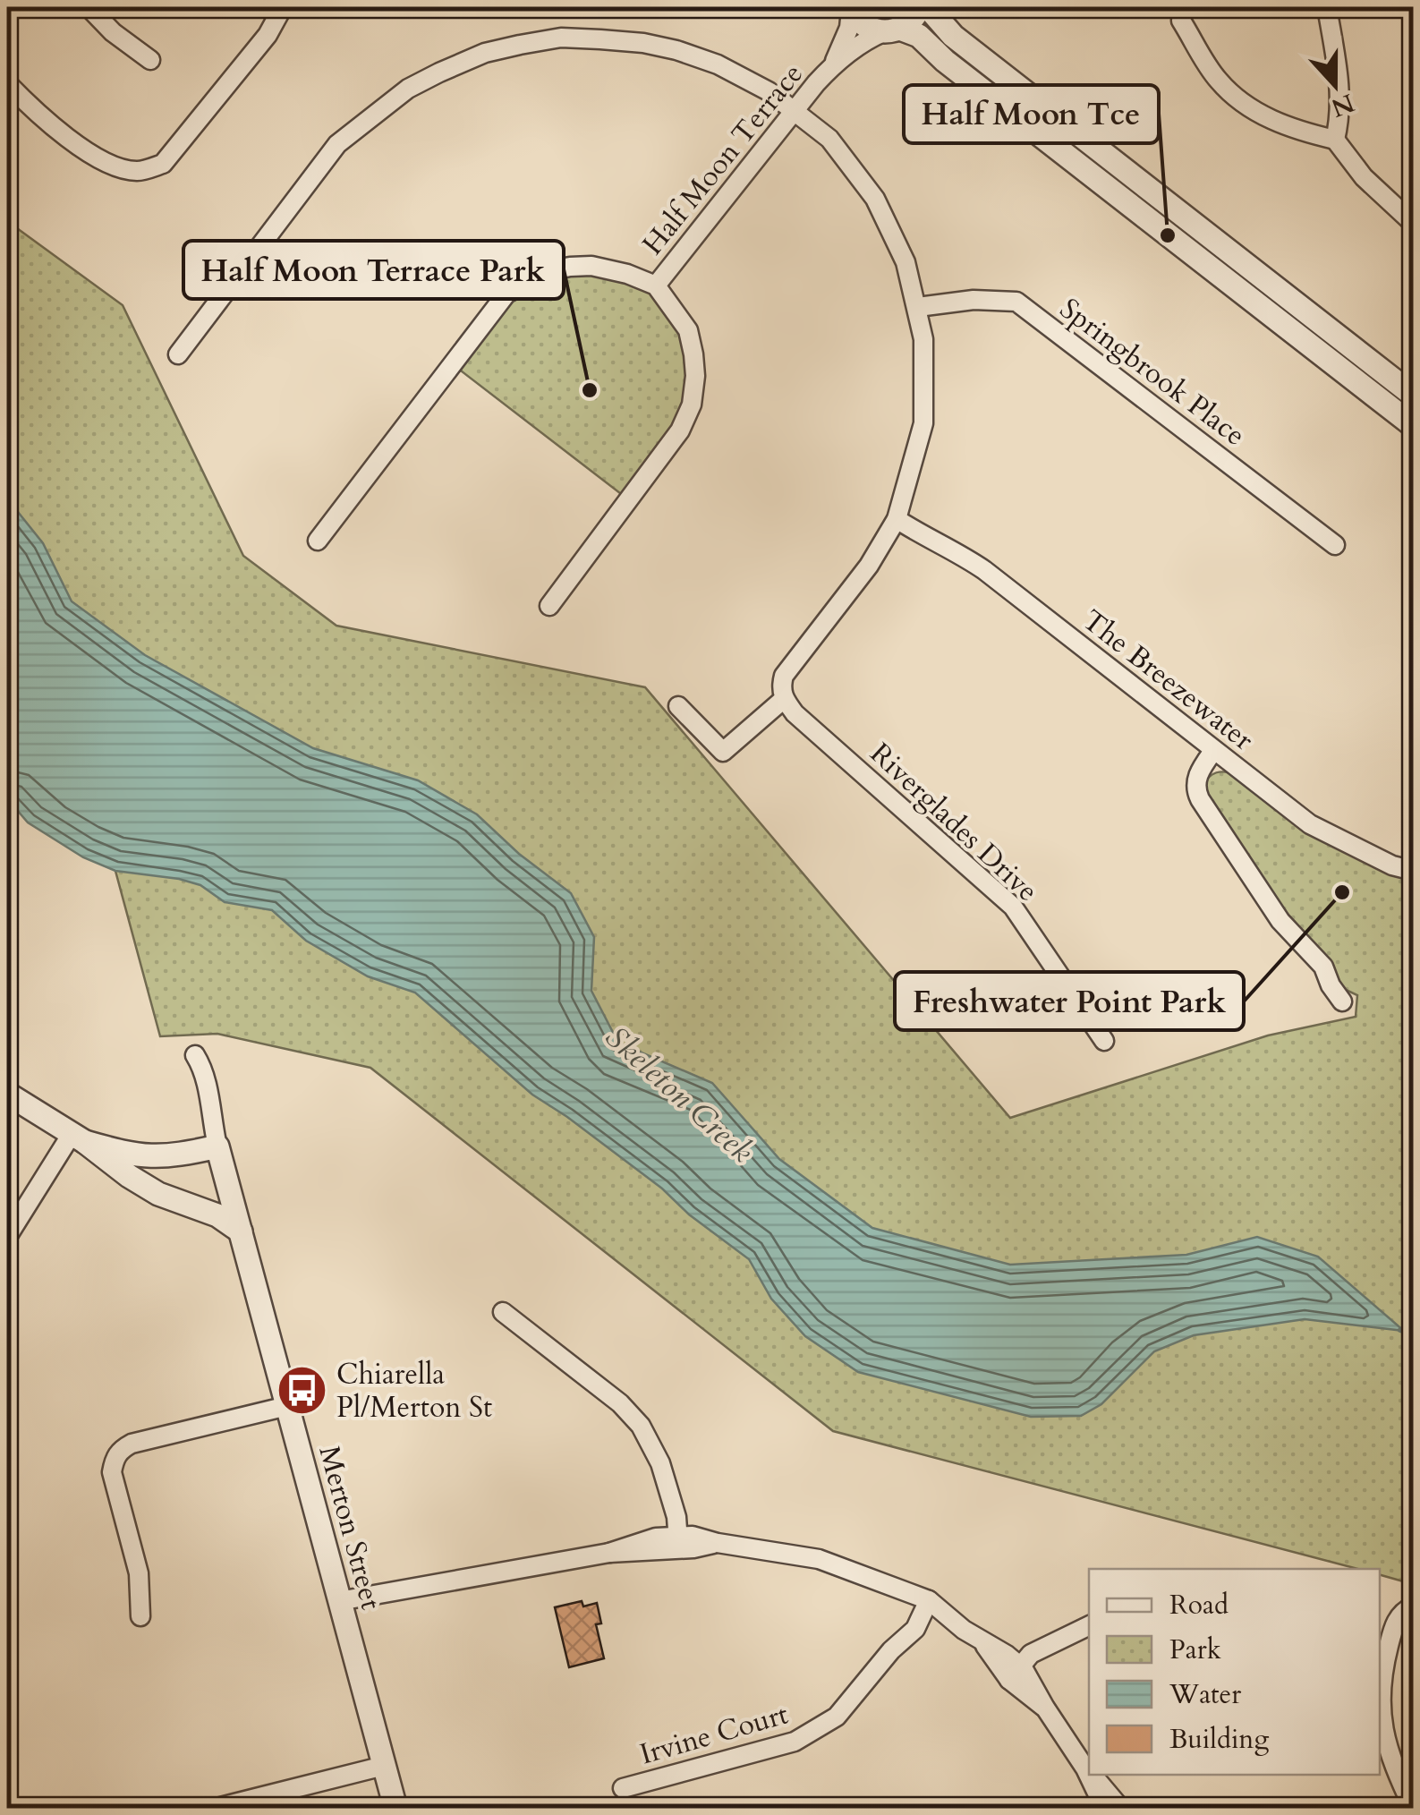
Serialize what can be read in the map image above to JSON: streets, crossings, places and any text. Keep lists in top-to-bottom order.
{
  "streets": {
    "street": [
      "Half Moon Terrace",
      "Springbrook Place",
      "The Breezewater",
      "Riverglades Drive",
      "Merton Street",
      "Irvine Court"
    ]
  },
  "water": ["Skeleton Creek"],
  "places": {
    "other": ["Half Moon Tce", "Half Moon Terrace Park", "Freshwater Point Park"],
    "bus stop": ["Chiarella Pl/Merton St"]
  },
  "legend": [
    "Road",
    "Park",
    "Water",
    "Building"
  ],
  "north": "bottom"
}
